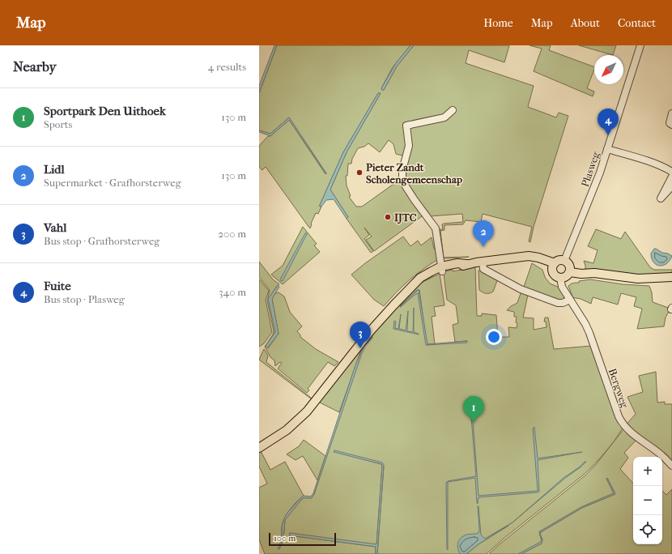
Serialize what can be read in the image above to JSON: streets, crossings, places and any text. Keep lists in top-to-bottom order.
{
  "streets": {
    "street": ["Plasweg", "Bergweg"]
  },
  "crossings": [
    ["Plasweg", "Bergweg"]
  ],
  "places": ["Pieter Zandt Scholengemeenschap", "IJTC"],
  "scale_bar": "100 m",
  "north": "bottom left",
  "page": {
    "header": "Map",
    "nav": [
      "Home",
      "Map",
      "About",
      "Contact"
    ],
    "heading": ["Nearby", "4 results"],
    "list": [
      {
        "mark": "1",
        "name": "Sportpark Den Uithoek",
        "note": "Sports",
        "value": "130 m"
      },
      {
        "mark": "2",
        "name": "Lidl",
        "note": "Supermarket · Grafhorsterweg",
        "value": "130 m"
      },
      {
        "mark": "3",
        "name": "Vahl",
        "note": "Bus stop · Grafhorsterweg",
        "value": "200 m"
      },
      {
        "mark": "4",
        "name": "Fuite",
        "note": "Bus stop · Plasweg",
        "value": "340 m"
      }
    ],
    "pins": [
      "4",
      "2",
      "3",
      "1"
    ],
    "map_buttons": ["+", "−"],
    "scale": "100 m"
  }
}
